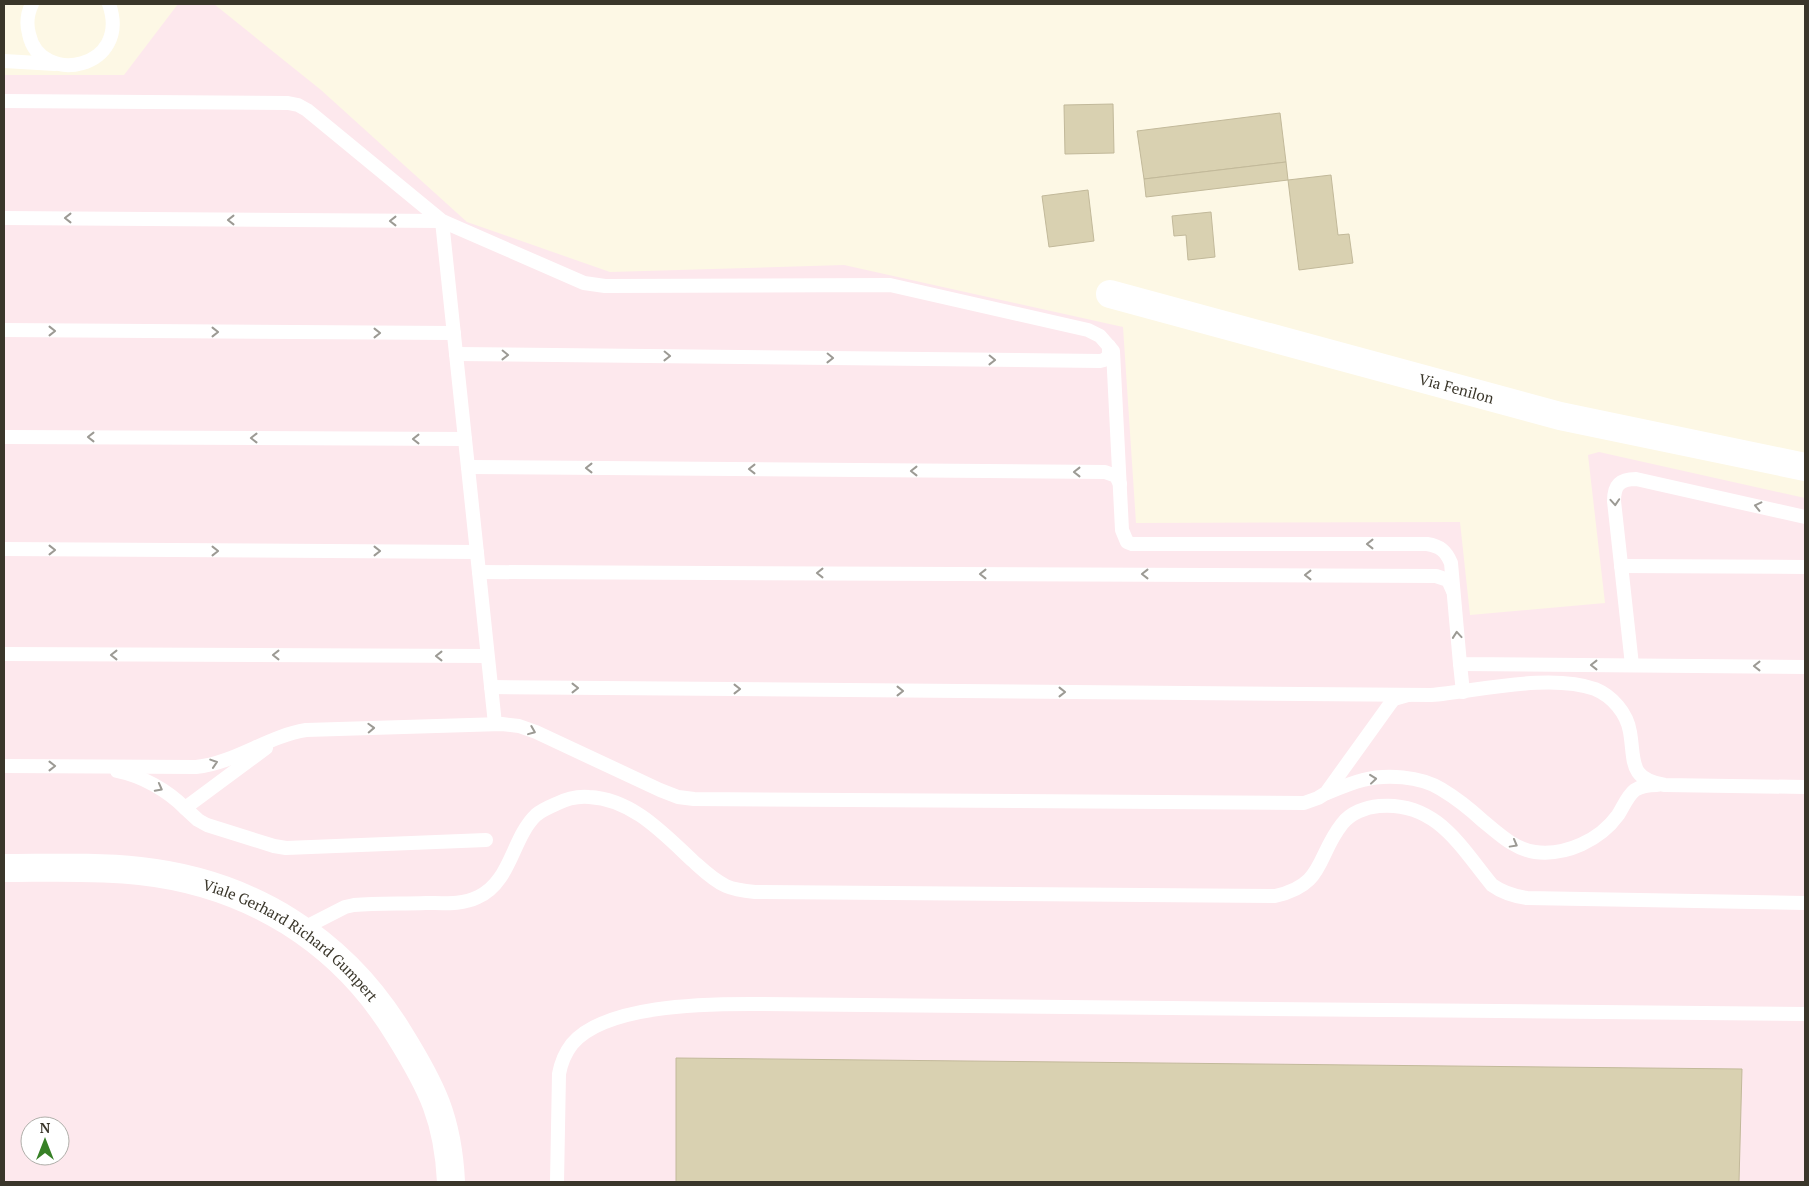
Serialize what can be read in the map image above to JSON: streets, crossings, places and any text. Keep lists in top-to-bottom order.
{
  "streets": {
    "street": ["Via Fenilon", "Viale Gerhard Richard Gumpert"]
  },
  "north": "top"
}
